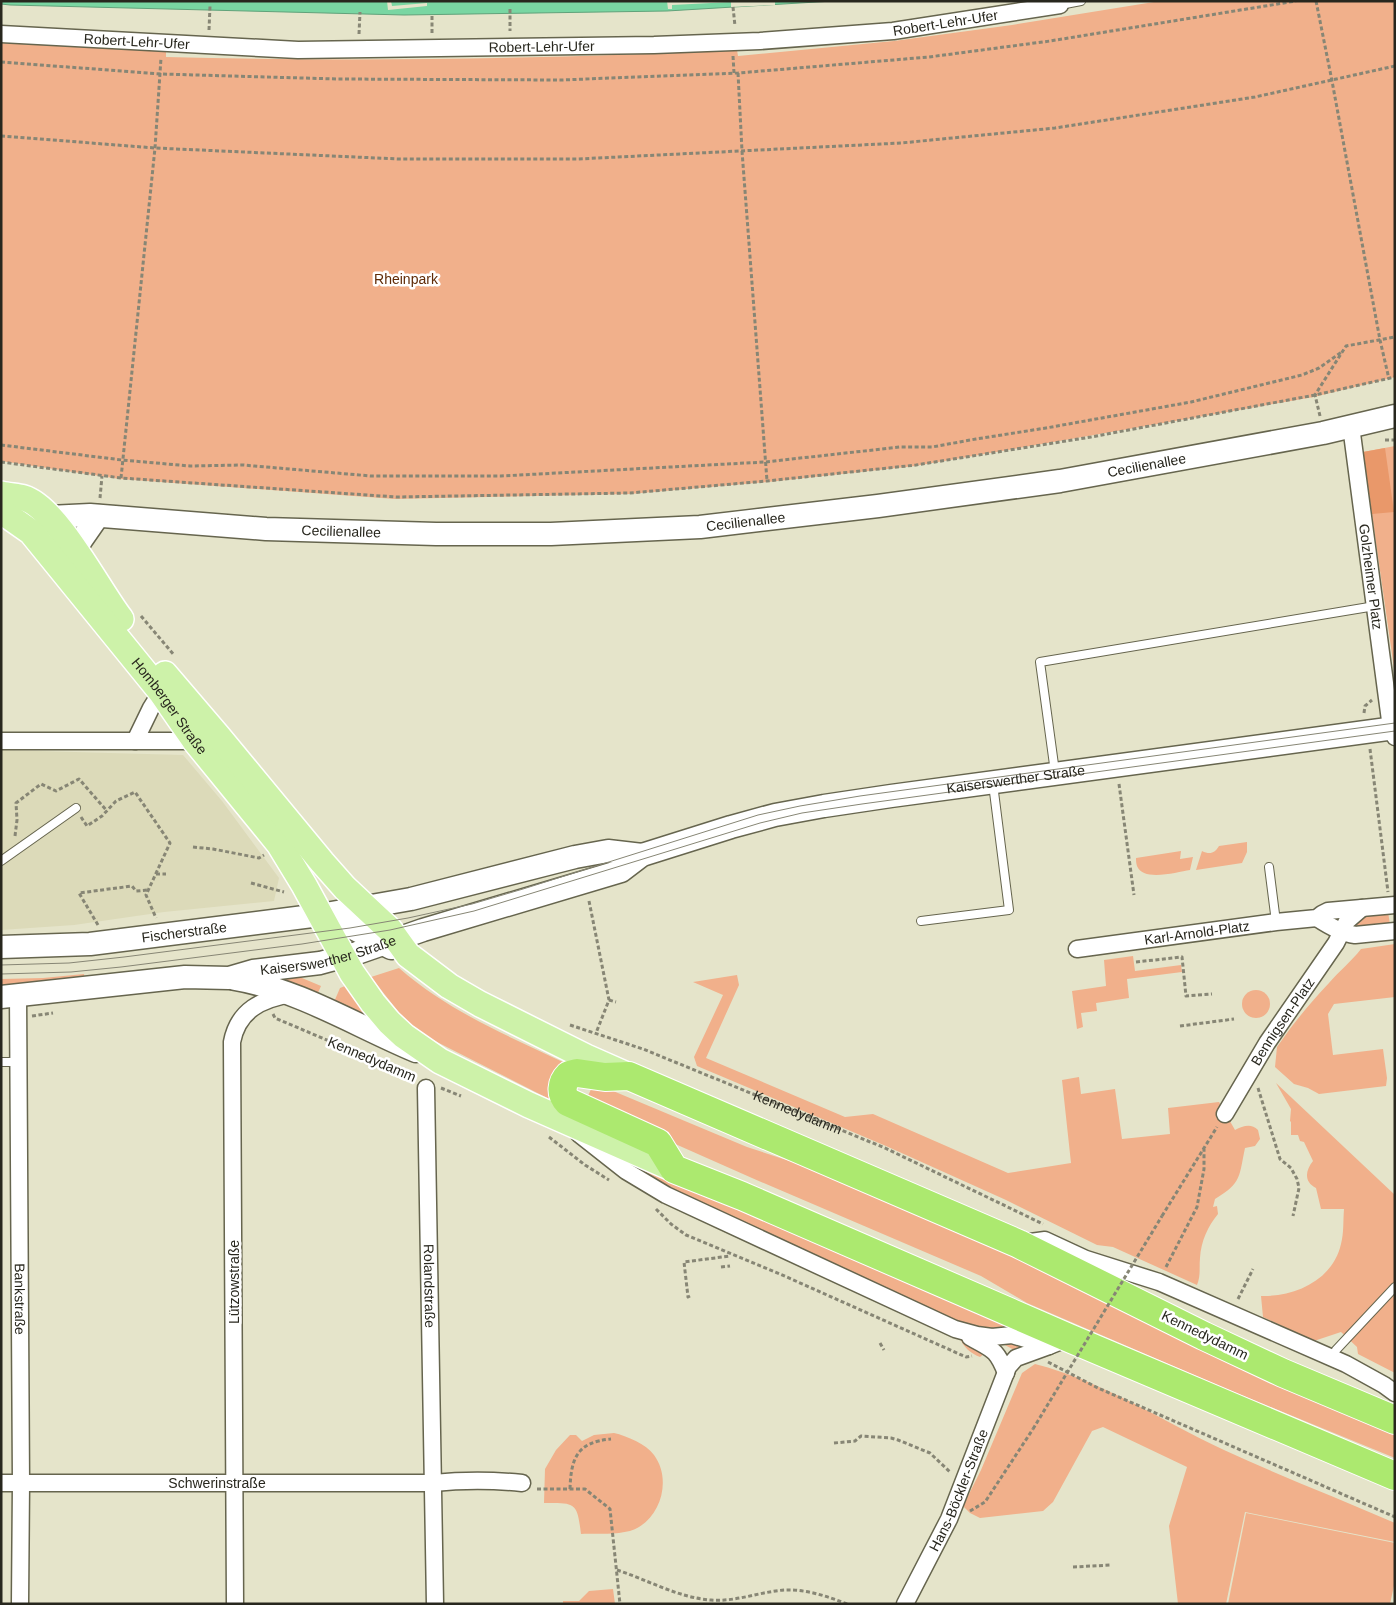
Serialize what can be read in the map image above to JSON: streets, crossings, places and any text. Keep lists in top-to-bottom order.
{
  "streets": {
    "highway": ["Kennedydamm"],
    "main road": ["Cecilienallee", "Homberger Straße"],
    "street": [
      "Robert-Lehr-Ufer",
      "Golzheimer Platz",
      "Kaiserswerther Straße",
      "Fischerstraße",
      "Karl-Arnold-Platz",
      "Bennigsen-Platz",
      "Lützowstraße",
      "Rolandstraße",
      "Bankstraße",
      "Schwerinstraße",
      "Hans-Böckler-Straße"
    ]
  },
  "crossings": [
    ["Cecilienallee", "Golzheimer Platz"],
    ["Cecilienallee", "Homberger Straße"],
    ["Golzheimer Platz", "Kaiserswerther Straße"],
    ["Homberger Straße", "Kaiserswerther Straße"],
    ["Homberger Straße", "Fischerstraße"],
    ["Homberger Straße", "Kennedydamm"],
    ["Kaiserswerther Straße", "Fischerstraße"],
    ["Kaiserswerther Straße", "Kennedydamm"],
    ["Kaiserswerther Straße", "Bankstraße"],
    ["Kennedydamm", "Lützowstraße"],
    ["Kennedydamm", "Rolandstraße"],
    ["Kennedydamm", "Hans-Böckler-Straße"],
    ["Lützowstraße", "Schwerinstraße"],
    ["Rolandstraße", "Schwerinstraße"],
    ["Bankstraße", "Schwerinstraße"]
  ],
  "parks": ["Rheinpark"]
}
